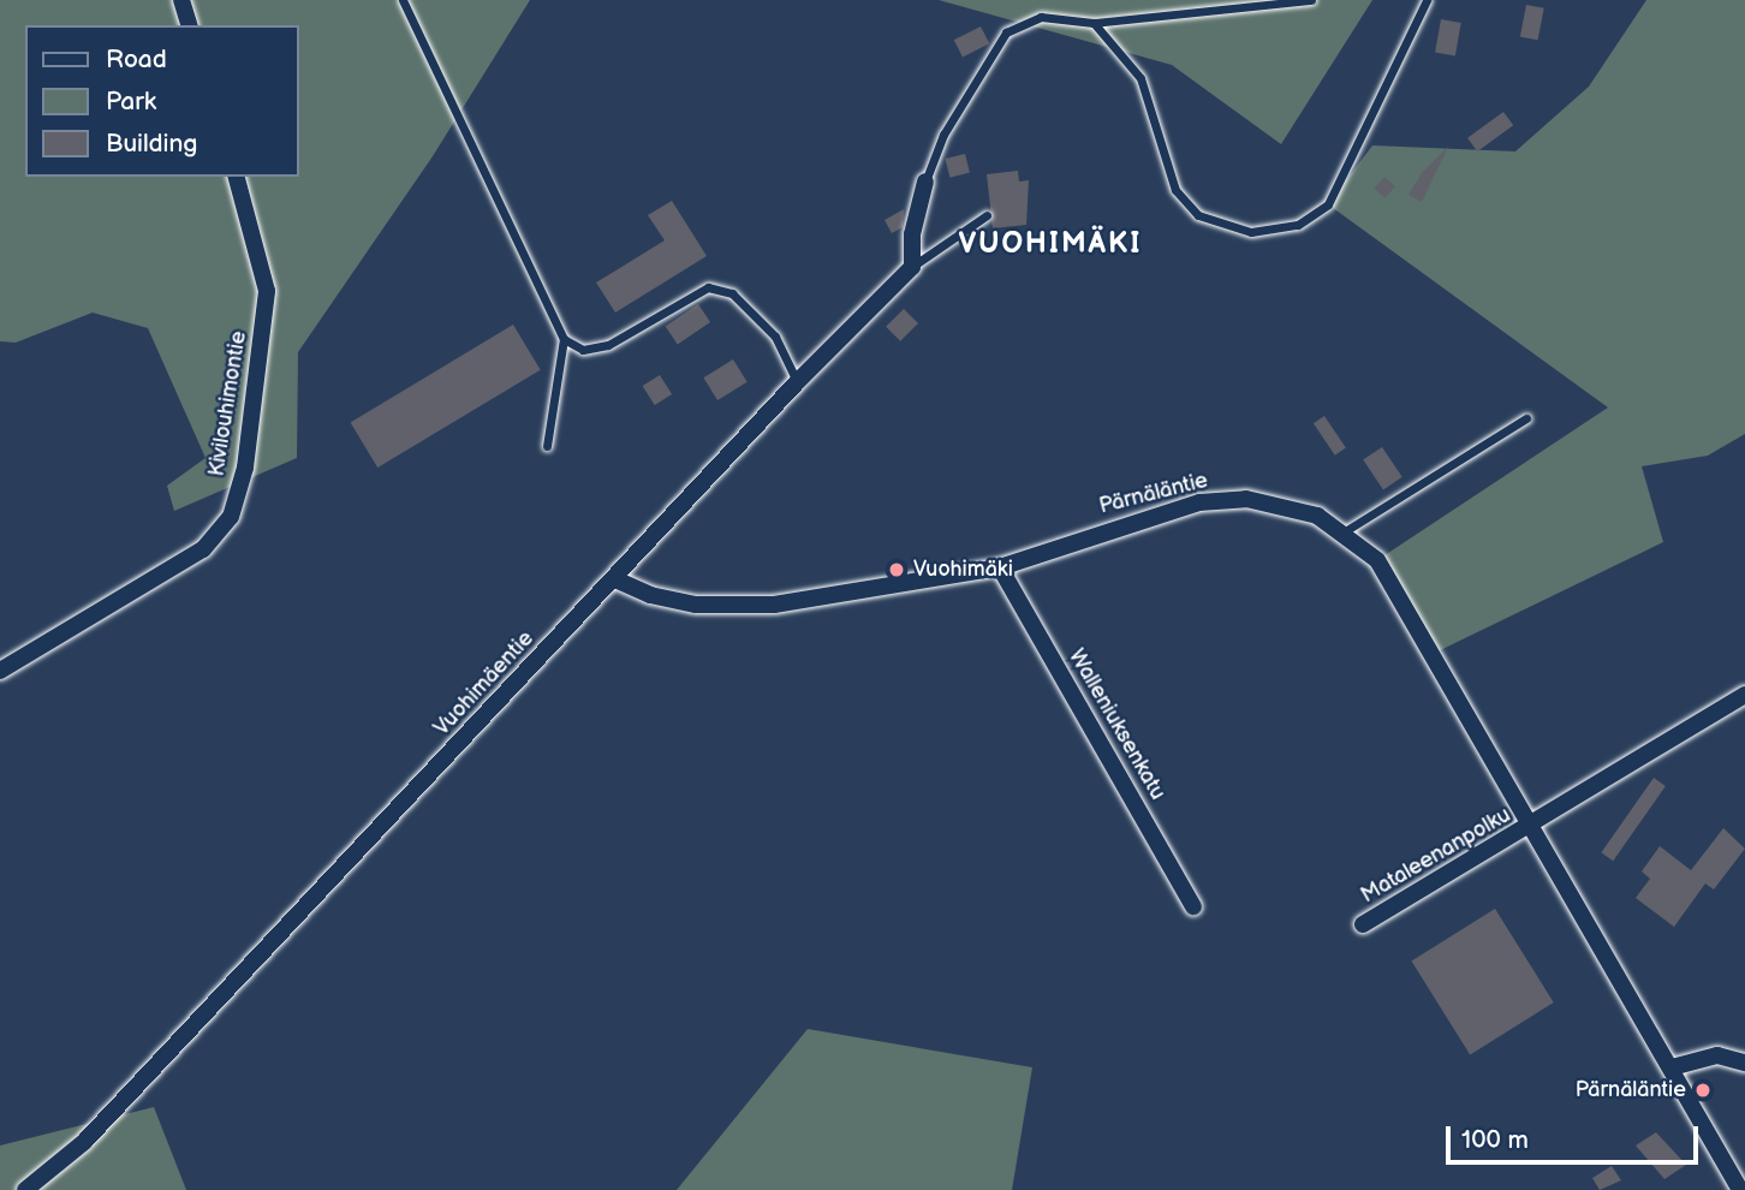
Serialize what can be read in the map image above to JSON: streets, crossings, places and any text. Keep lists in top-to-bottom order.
{
  "streets": {
    "street": [
      "Kivilouhimontie",
      "Pärnäläntie",
      "Vuohimäentie",
      "Walleniuksenkatu",
      "Mataleenanpolku"
    ]
  },
  "crossings": [
    ["Pärnäläntie", "Vuohimäentie"],
    ["Pärnäläntie", "Walleniuksenkatu"],
    ["Pärnäläntie", "Mataleenanpolku"]
  ],
  "districts": ["VUOHIMÄKI"],
  "places": ["Vuohimäki", "Pärnäläntie"],
  "legend": ["Road", "Park", "Building"],
  "scale_bar": "100 m"
}
